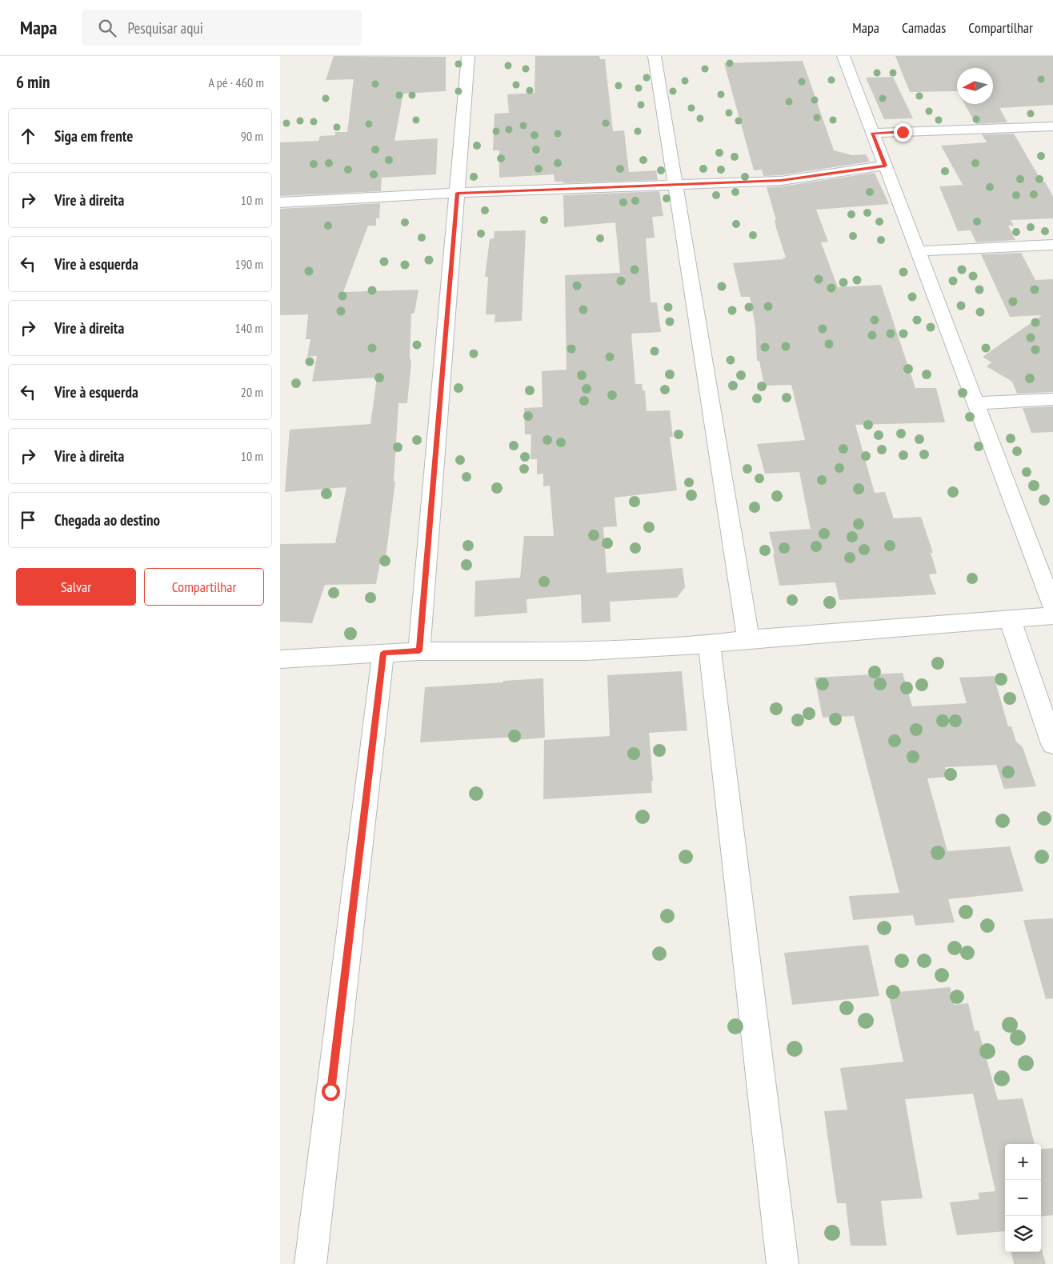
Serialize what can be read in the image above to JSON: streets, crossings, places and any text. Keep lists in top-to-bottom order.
{
  "north": "left",
  "page": {
    "header": "Mapa",
    "search": "Pesquisar aqui",
    "nav": ["Mapa", "Camadas", "Compartilhar"],
    "heading": ["6 min", "A pé · 460 m"],
    "list": [
      ["Siga em frente", "90 m"],
      ["Vire à direita", "10 m"],
      ["Vire à esquerda", "190 m"],
      ["Vire à direita", "140 m"],
      ["Vire à esquerda", "20 m"],
      ["Vire à direita", "10 m"],
      "Chegada ao destino"
    ],
    "buttons": ["Salvar", "Compartilhar"],
    "map_buttons": ["+", "−"]
  }
}
